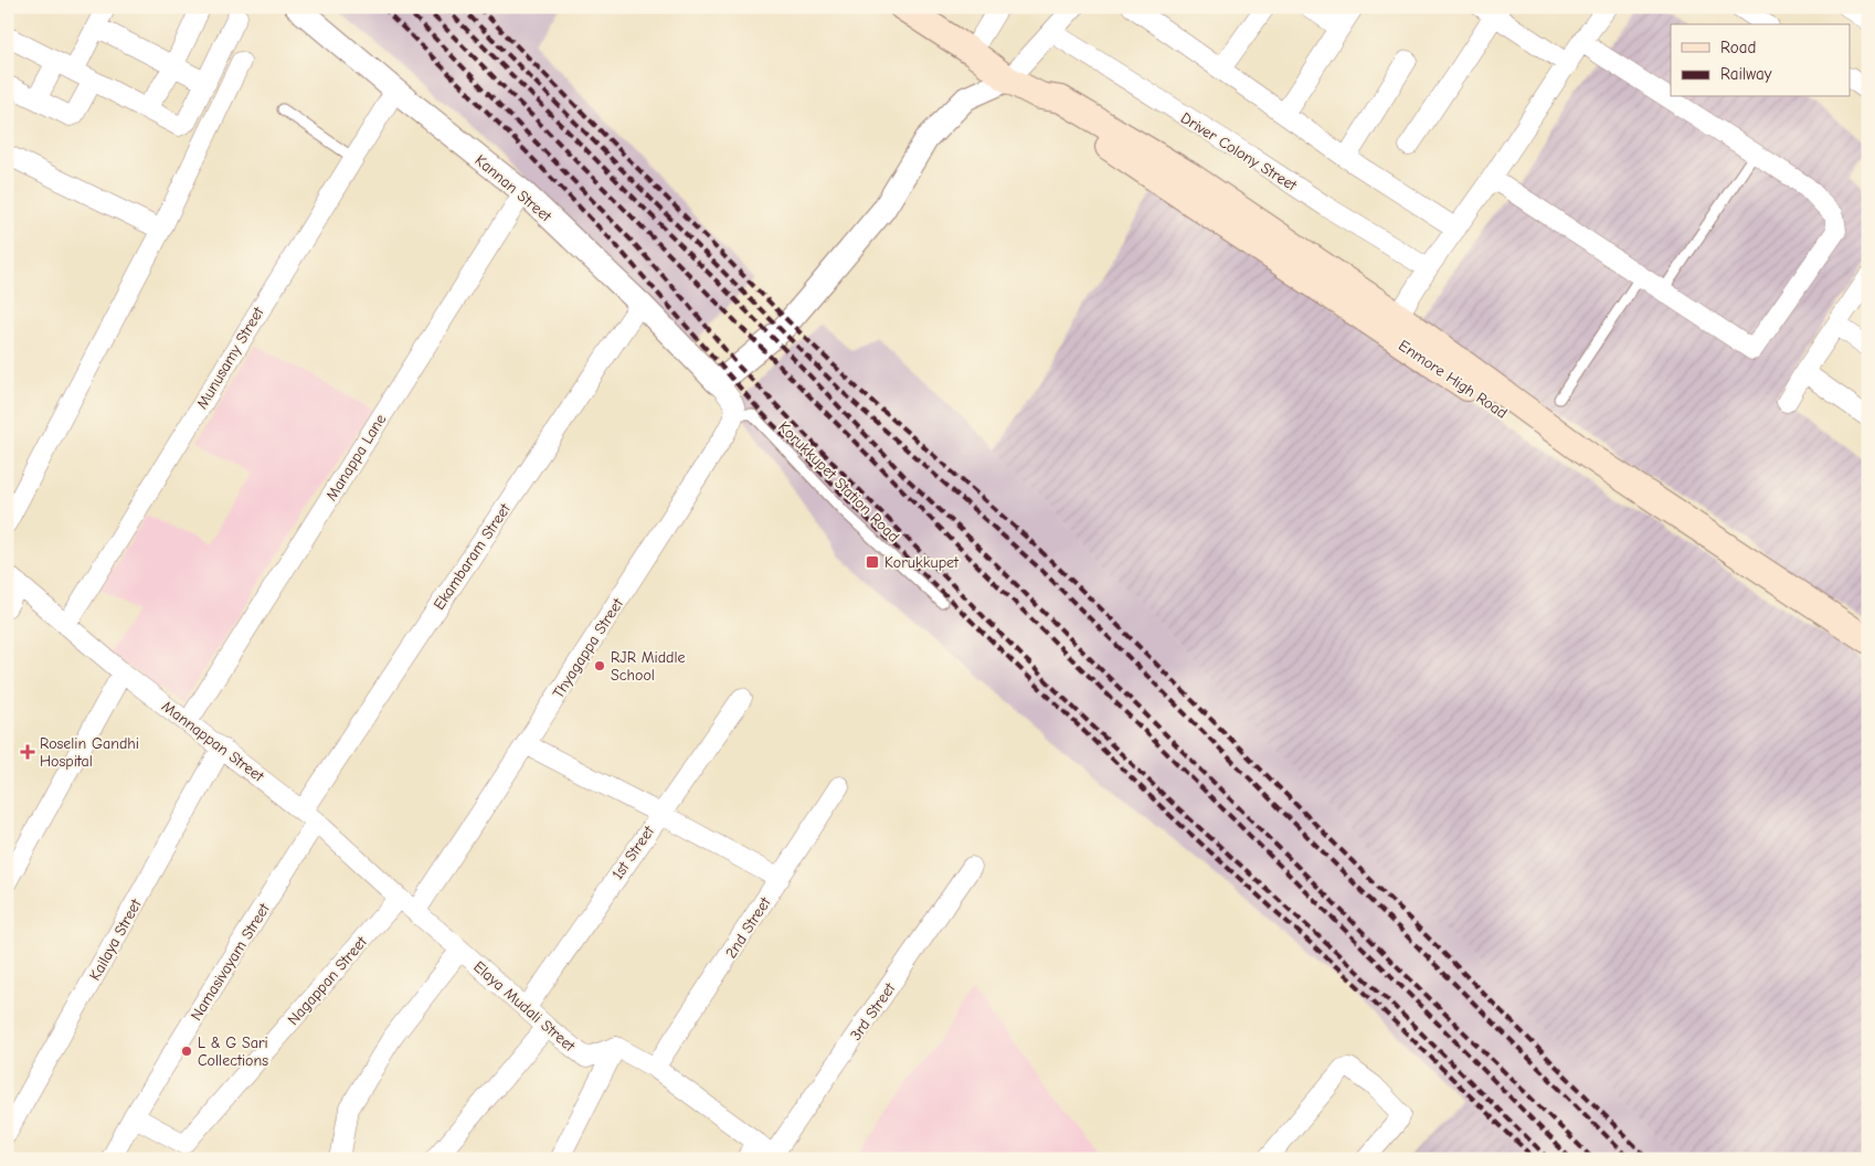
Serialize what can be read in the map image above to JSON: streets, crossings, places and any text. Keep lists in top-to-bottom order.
{
  "streets": {
    "main road": ["Enmore High Road"],
    "street": [
      "Driver Colony Street",
      "Kannan Street",
      "Munusamy Street",
      "Manappa Lane",
      "Ekambaram Street",
      "Thyagappa Street",
      "Mannappan Street",
      "1st Street",
      "2nd Street",
      "Kailaya Street",
      "Namasivayam Street",
      "Nagappan Street",
      "Elaya Mudali Street",
      "3rd Street"
    ],
    "lane": ["Korukkupet Station Road"]
  },
  "crossings": [
    ["Kannan Street", "Munusamy Street"],
    ["Kannan Street", "Manappa Lane"],
    ["Kannan Street", "Ekambaram Street"],
    ["Munusamy Street", "Mannappan Street"],
    ["Manappa Lane", "Mannappan Street"],
    ["Korukkupet Station Road", "Thyagappa Street"],
    ["Ekambaram Street", "Mannappan Street"],
    ["Ekambaram Street", "Namasivayam Street"],
    ["Thyagappa Street", "Mannappan Street"],
    ["Thyagappa Street", "Elaya Mudali Street"],
    ["Mannappan Street", "Kailaya Street"],
    ["Mannappan Street", "Namasivayam Street"],
    ["Mannappan Street", "Nagappan Street"],
    ["Mannappan Street", "Elaya Mudali Street"],
    ["1st Street", "Elaya Mudali Street"],
    ["Namasivayam Street", "Nagappan Street"]
  ],
  "places": {
    "transit": ["Korukkupet"],
    "other": ["RJR Middle School", "L & G Sari Collections"],
    "health": ["Roselin Gandhi Hospital"]
  },
  "legend": ["Road", "Railway"]
}
